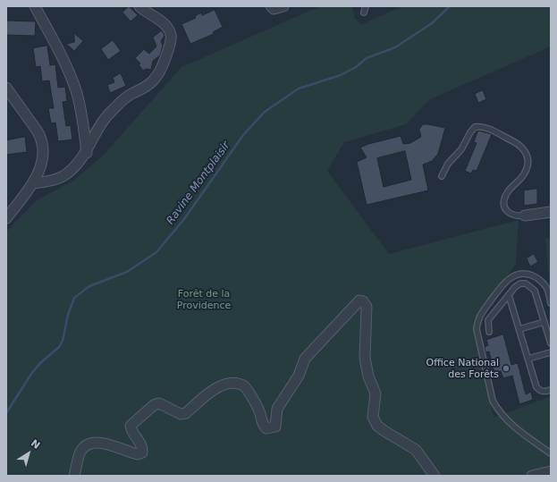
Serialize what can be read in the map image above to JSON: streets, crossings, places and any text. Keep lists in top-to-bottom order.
{
  "water": ["Ravine Montplaisir"],
  "parks": ["Forêt de la Providence"],
  "places": ["Office National des Forêts"],
  "north": "top right"
}
